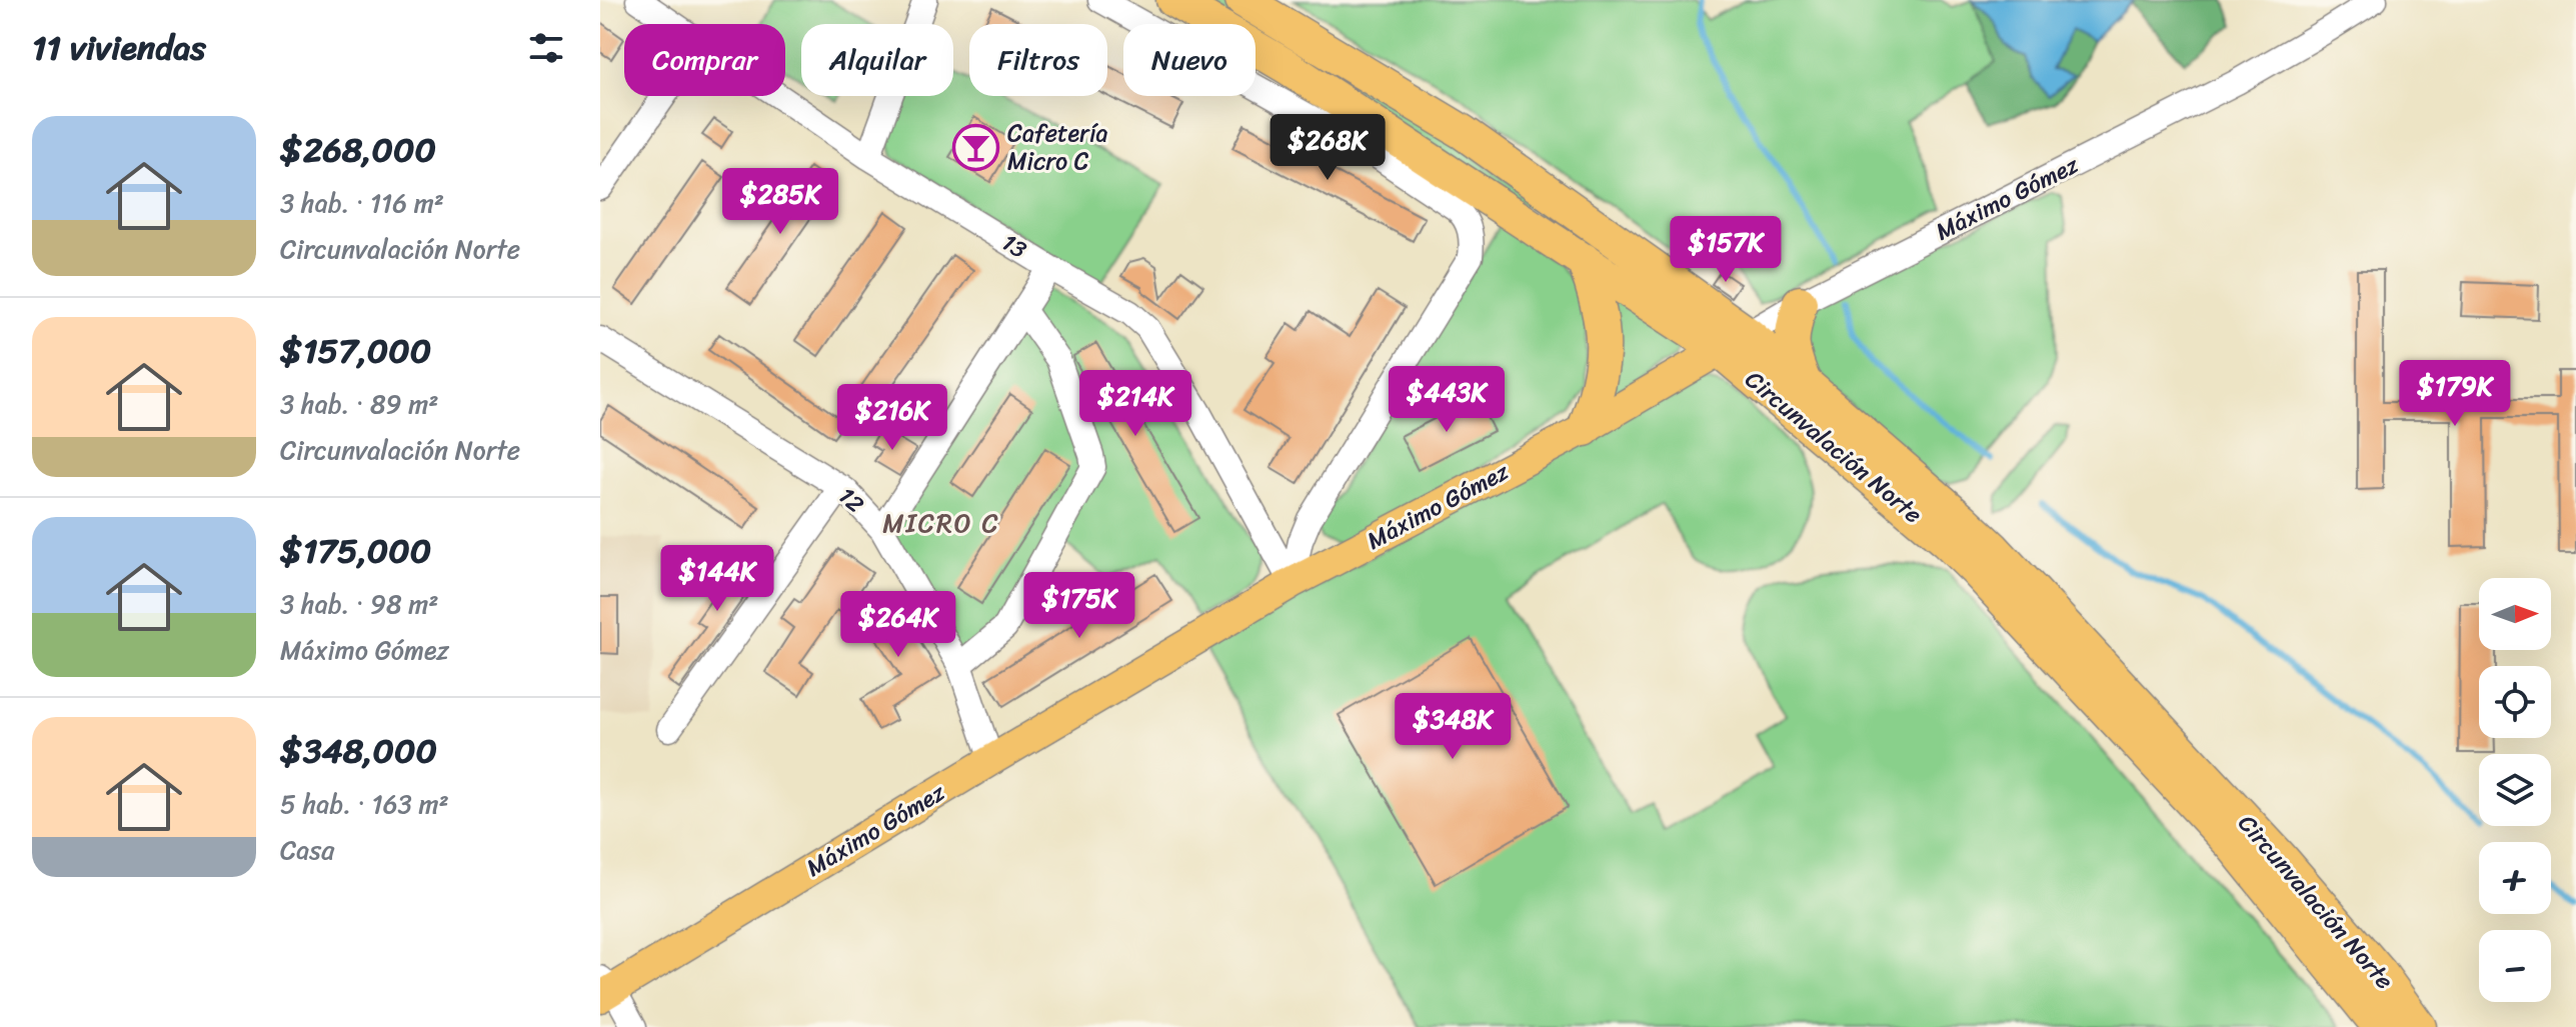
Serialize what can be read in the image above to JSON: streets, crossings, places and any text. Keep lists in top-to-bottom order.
{
  "streets": {
    "highway": ["Circunvalación Norte"],
    "main road": ["Máximo Gómez"],
    "street": ["13", "12"]
  },
  "crossings": [
    ["Máximo Gómez", "13"],
    ["Máximo Gómez", "Circunvalación Norte"],
    ["Máximo Gómez", "12"]
  ],
  "districts": ["MICRO C"],
  "places": {
    "bar": ["Cafetería Micro C"]
  },
  "north": "right",
  "page": {
    "heading": "11 viviendas",
    "chip": [
      "Comprar",
      "Alquilar",
      "Filtros",
      "Nuevo"
    ],
    "list": [
      {
        "name": "$268,000",
        "note": "3 hab. · 116 m² · Circunvalación Norte"
      },
      {
        "name": "$157,000",
        "note": "3 hab. · 89 m² · Circunvalación Norte"
      },
      {
        "name": "$175,000",
        "note": "3 hab. · 98 m² · Máximo Gómez"
      },
      {
        "name": "$348,000",
        "note": "5 hab. · 163 m² · Casa"
      }
    ],
    "price": [
      "$268K",
      "$285K",
      "$157K",
      "$179K",
      "$443K",
      "$214K",
      "$216K",
      "$144K",
      "$175K",
      "$264K",
      "$348K"
    ],
    "map_buttons": ["+", "−"]
  }
}
